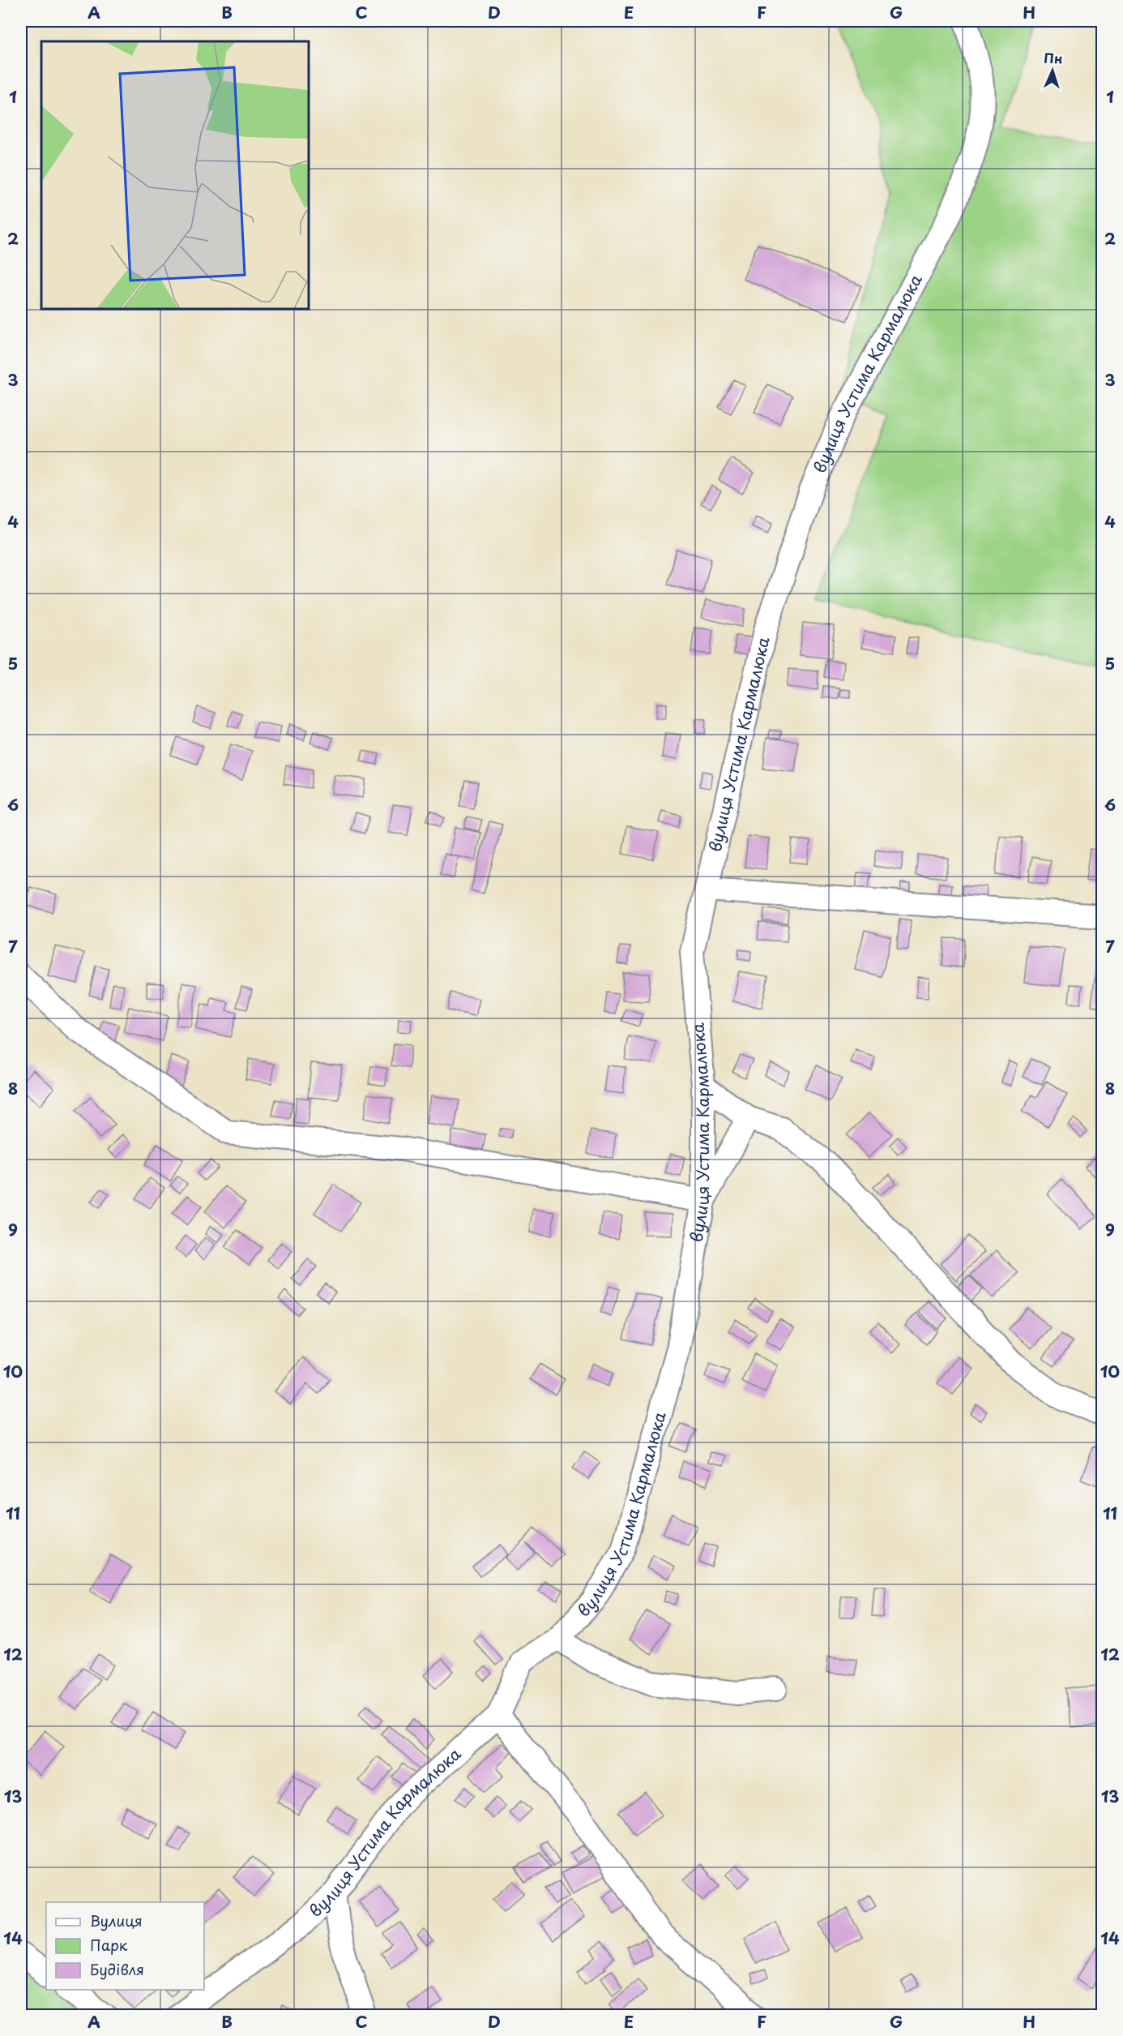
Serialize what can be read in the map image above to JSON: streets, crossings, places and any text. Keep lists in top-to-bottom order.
{
  "streets": {
    "street": ["вулиця Устима Кармалюка"]
  },
  "legend": ["Вулиця", "Парк", "Будівля"],
  "north": "top",
  "grid": {
    "columns": [
      "A",
      "B",
      "C",
      "D",
      "E",
      "F",
      "G",
      "H"
    ],
    "rows": [
      "1",
      "2",
      "3",
      "4",
      "5",
      "6",
      "7",
      "8",
      "9",
      "10",
      "11",
      "12",
      "13",
      "14"
    ]
  }
}
